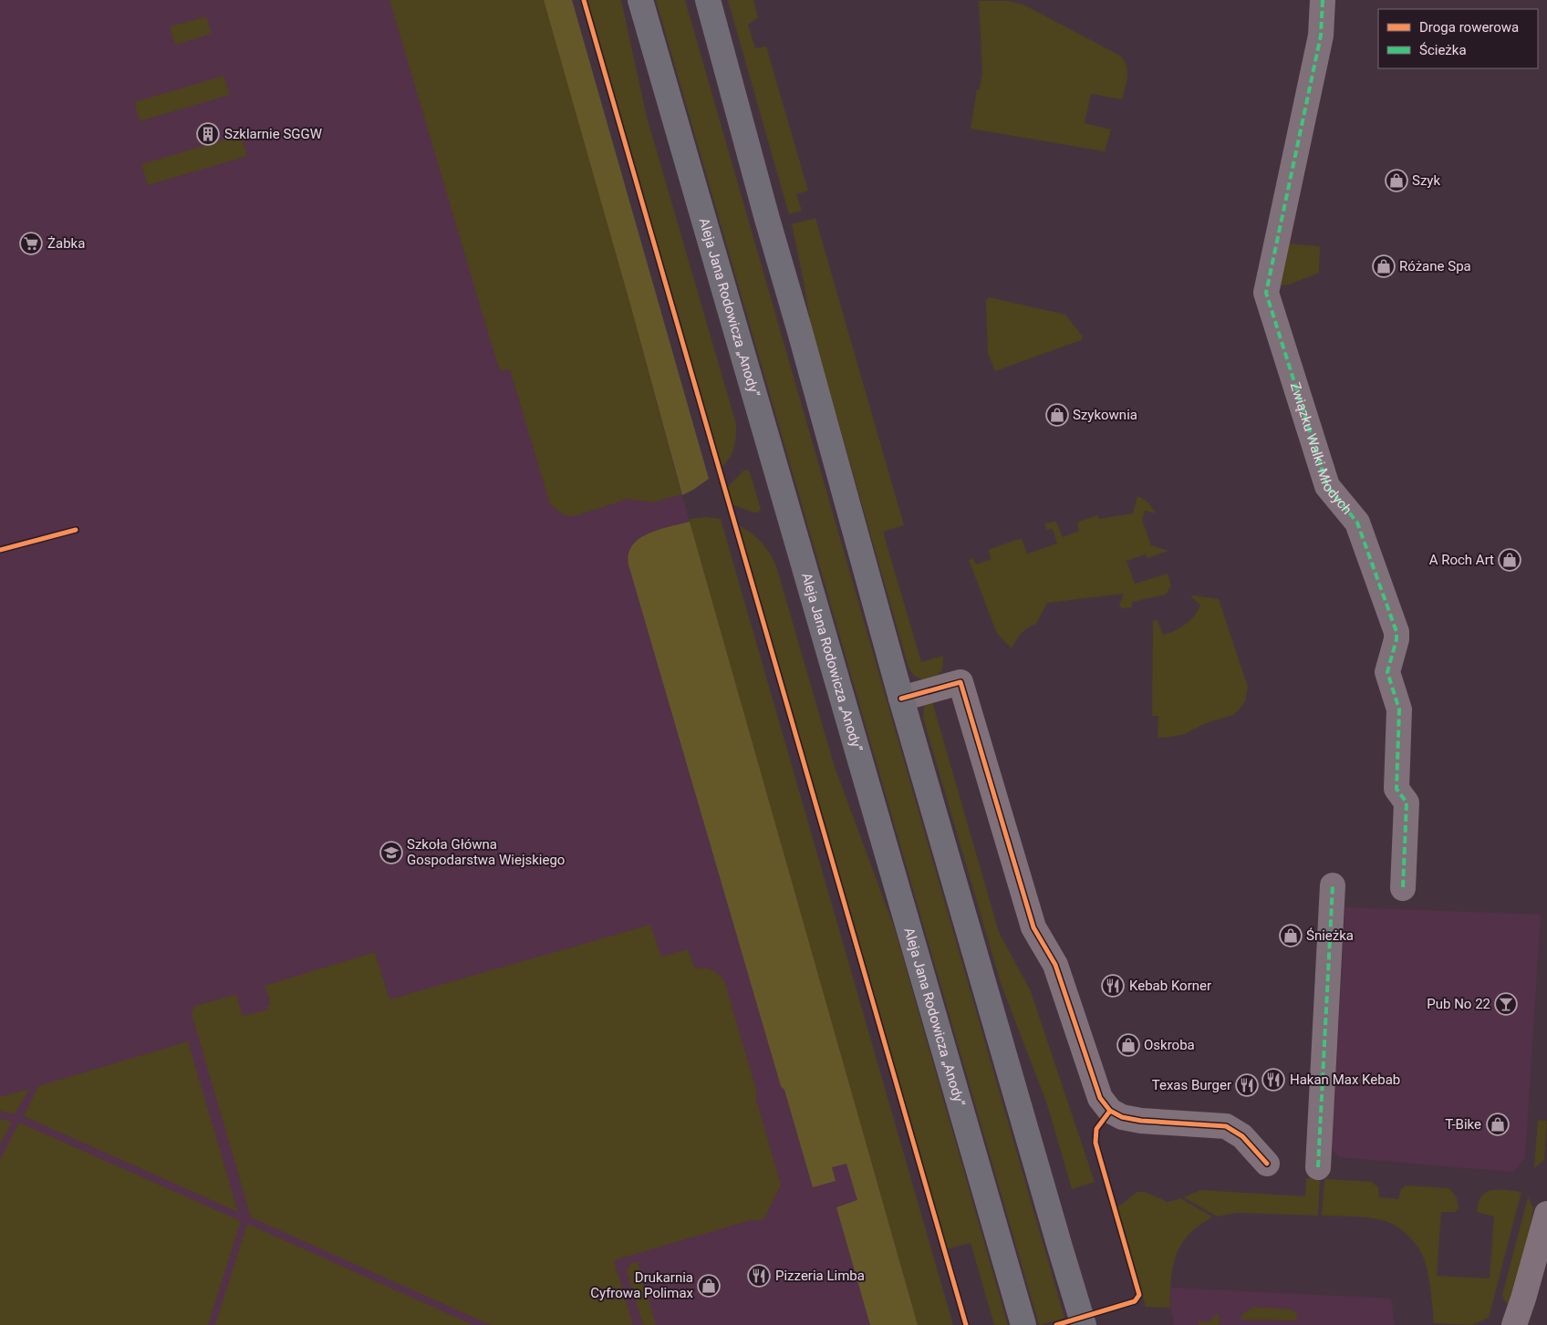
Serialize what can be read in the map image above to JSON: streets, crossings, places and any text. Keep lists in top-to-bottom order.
{
  "streets": {
    "main road": ["Aleja Jana Rodowicza „Anody”"],
    "street": ["Związku Walki Młodych"]
  },
  "places": {
    "building": ["Szklarnie SGGW"],
    "shop": [
      "Szyk",
      "Różane Spa",
      "Szykownia",
      "A Roch Art",
      "Śnieżka",
      "Oskroba",
      "T-Bike",
      "Drukarnia Cyfrowa Polimax"
    ],
    "supermarket": ["Żabka"],
    "school or university": ["Szkoła Główna Gospodarstwa Wiejskiego"],
    "restaurant": [
      "Kebab Korner",
      "Hakan Max Kebab",
      "Texas Burger",
      "Pizzeria Limba"
    ],
    "bar": ["Pub No 22"]
  },
  "legend": ["Droga rowerowa", "Ścieżka"]
}
